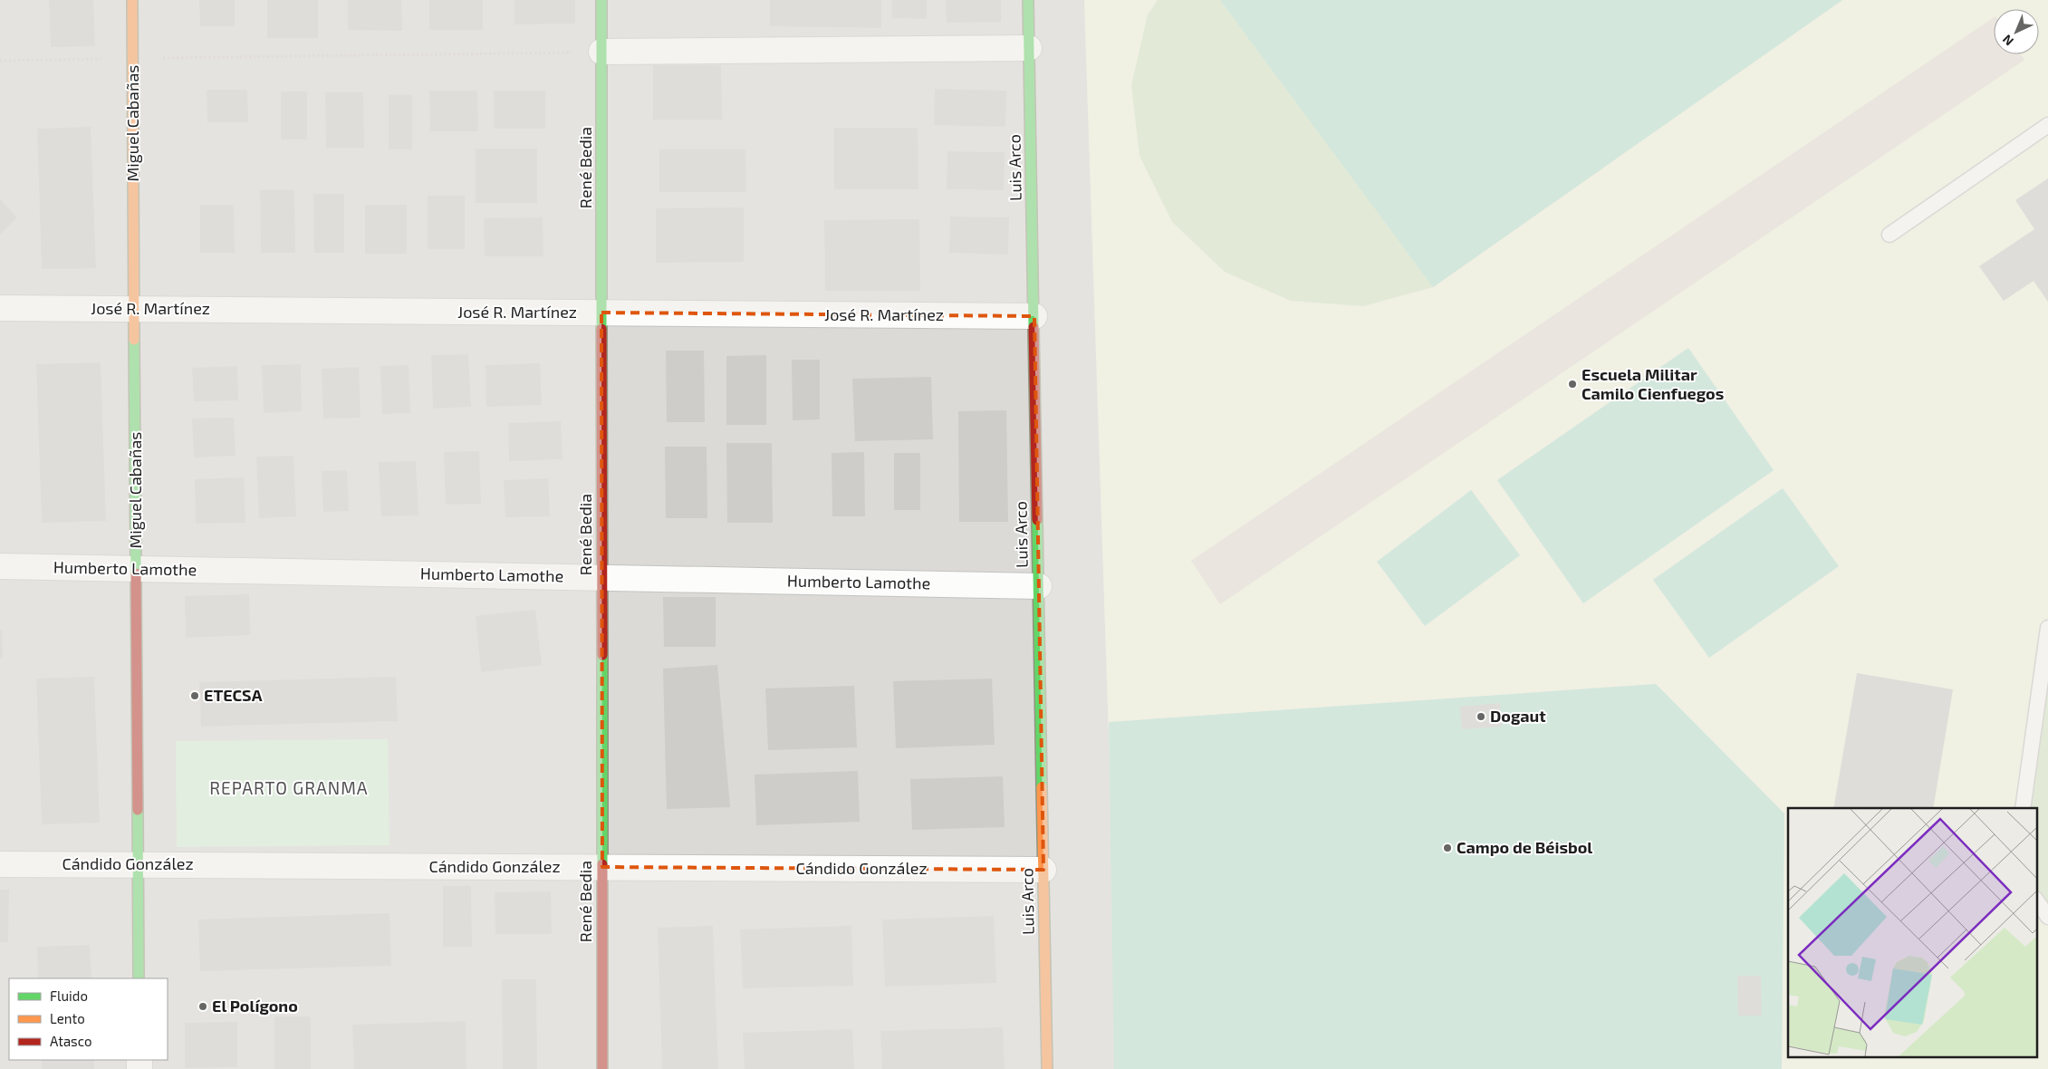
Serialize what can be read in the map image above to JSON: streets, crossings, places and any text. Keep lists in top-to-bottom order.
{
  "streets": {
    "street": [
      "Miguel Cabañas",
      "René Bedia",
      "Luis Arco",
      "José R. Martínez",
      "Humberto Lamothe",
      "Cándido González"
    ]
  },
  "crossings": [
    ["Miguel Cabañas", "José R. Martínez"],
    ["Miguel Cabañas", "Humberto Lamothe"],
    ["Miguel Cabañas", "Cándido González"],
    ["René Bedia", "José R. Martínez"],
    ["René Bedia", "Humberto Lamothe"],
    ["René Bedia", "Cándido González"],
    ["Luis Arco", "José R. Martínez"],
    ["Luis Arco", "Humberto Lamothe"],
    ["Luis Arco", "Cándido González"]
  ],
  "districts": ["REPARTO GRANMA"],
  "places": [
    "Escuela Militar Camilo Cienfuegos",
    "ETECSA",
    "Dogaut",
    "Campo de Béisbol",
    "El Polígono"
  ],
  "legend": ["Fluido", "Lento", "Atasco"],
  "north": "bottom left"
}
